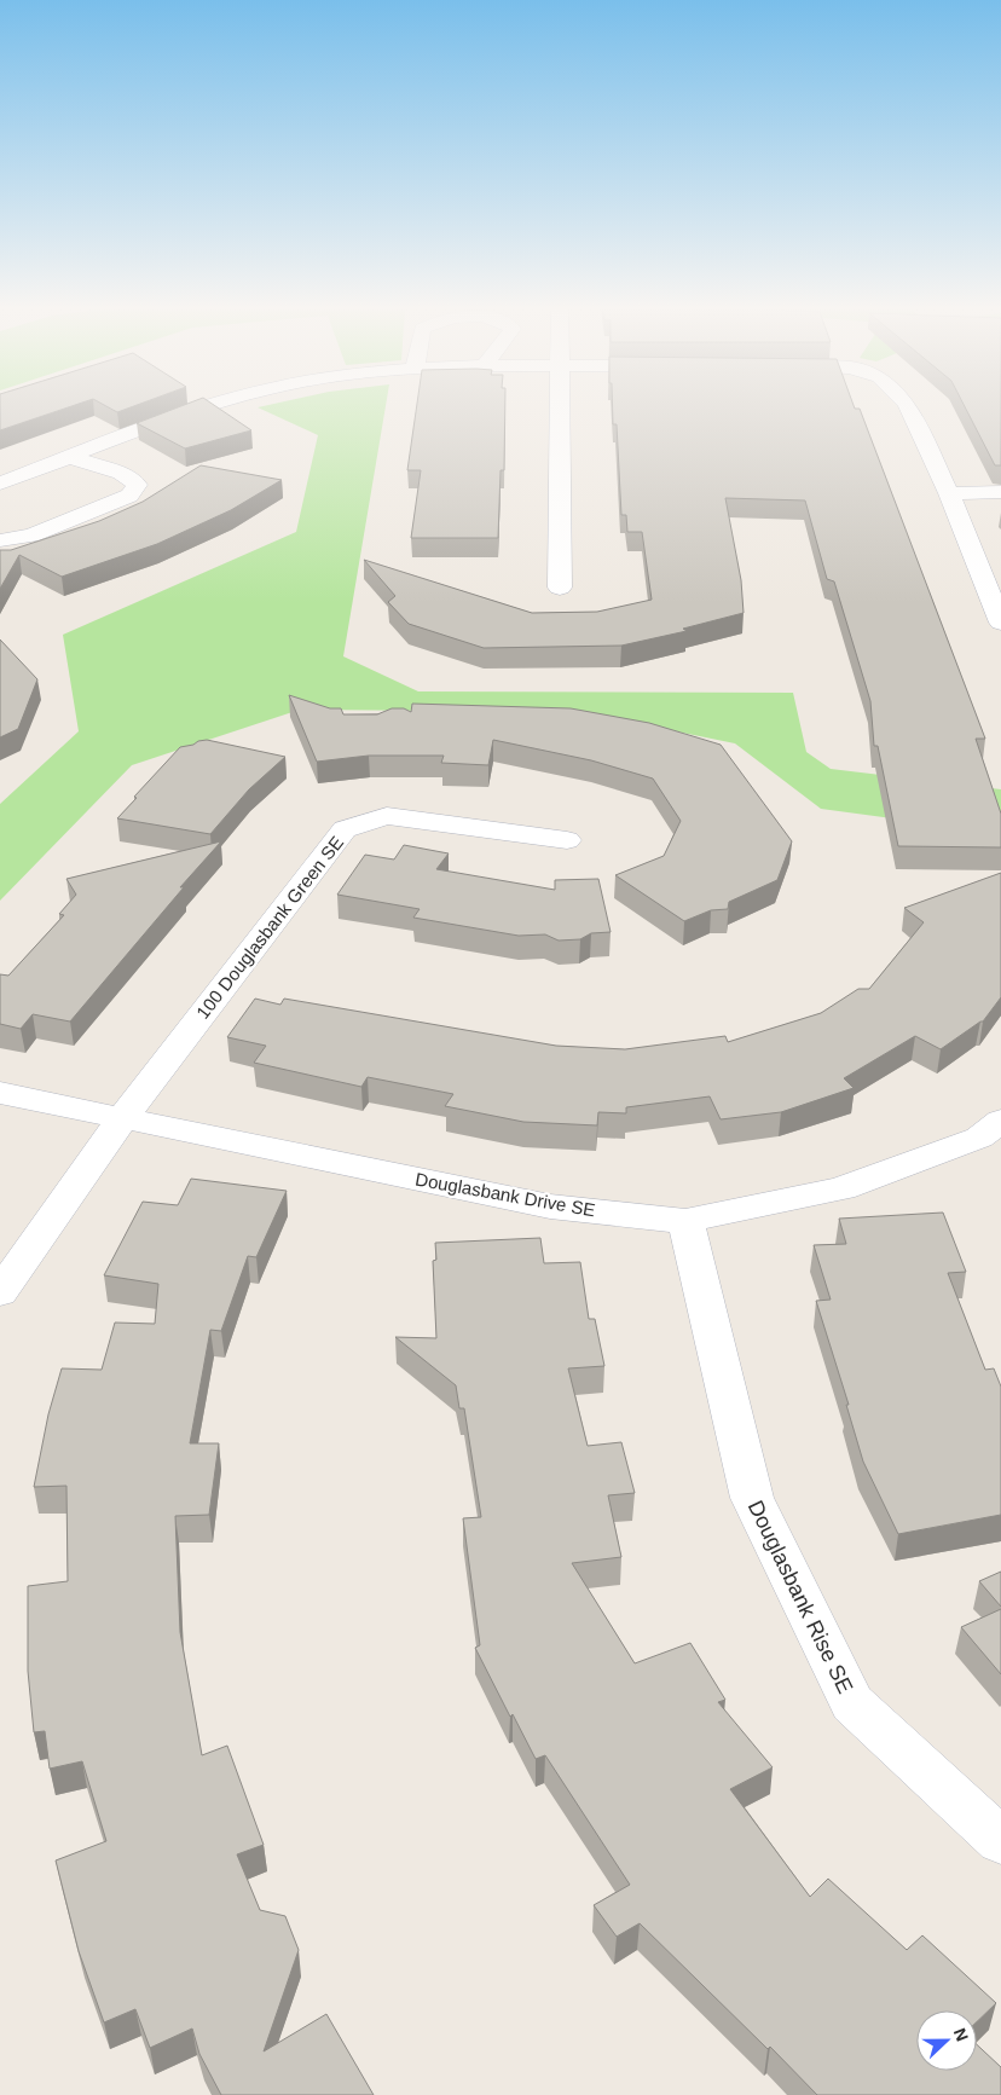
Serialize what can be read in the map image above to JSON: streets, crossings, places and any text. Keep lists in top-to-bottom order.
{
  "streets": {
    "street": ["100 Douglasbank Green SE", "Douglasbank Drive SE", "Douglasbank Rise SE"]
  },
  "crossings": [
    ["100 Douglasbank Green SE", "Douglasbank Drive SE"],
    ["Douglasbank Drive SE", "Douglasbank Rise SE"]
  ],
  "north": "right"
}
